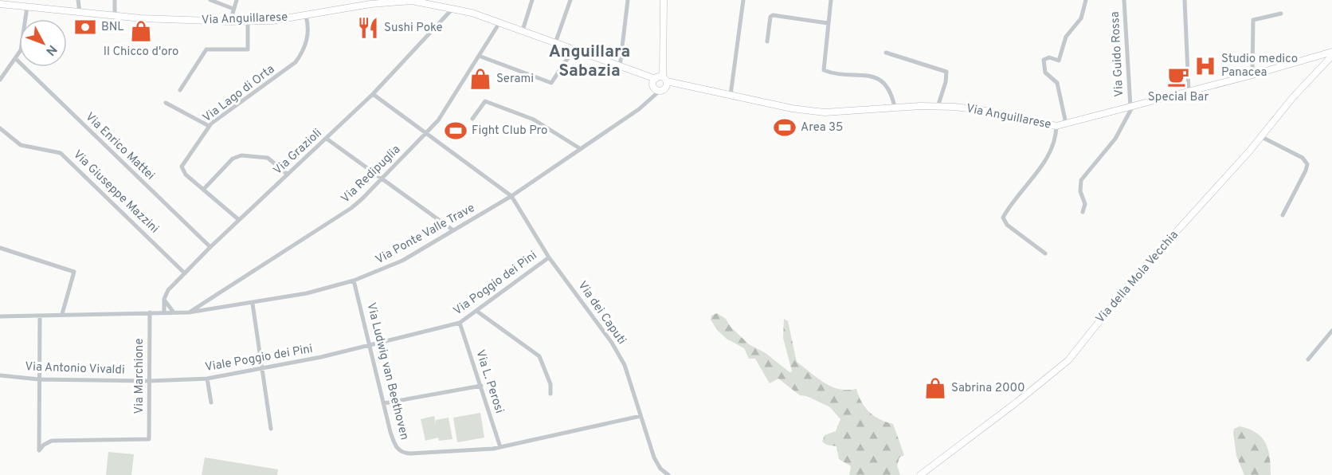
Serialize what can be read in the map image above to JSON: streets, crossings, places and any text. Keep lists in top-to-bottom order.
{
  "streets": {
    "main road": ["Via Anguillarese", "Via della Mola Vecchia"],
    "street": [
      "Via Guido Rossa",
      "Via Lago di Orta",
      "Via Enrico Mattei",
      "Via Grazioli",
      "Via Redipuglia",
      "Via Giuseppe Mazzini",
      "Via Ponte Valle Trave",
      "Via Poggio dei Pini",
      "Via dei Caputi",
      "Viale Poggio dei Pini",
      "Via Antonio Vivaldi",
      "Via Ludwig van Beethoven",
      "Via Marchione",
      "Via L. Perosi"
    ]
  },
  "crossings": [
    ["Via Anguillarese", "Via Guido Rossa"],
    ["Via Anguillarese", "Via Lago di Orta"],
    ["Via Anguillarese", "Via Grazioli"],
    ["Via Anguillarese", "Via Redipuglia"],
    ["Via Anguillarese", "Via Ponte Valle Trave"],
    ["Via Lago di Orta", "Via Grazioli"],
    ["Via Enrico Mattei", "Via Grazioli"],
    ["Via Grazioli", "Via Giuseppe Mazzini"],
    ["Via Redipuglia", "Via Ponte Valle Trave"],
    ["Via Ponte Valle Trave", "Via dei Caputi"],
    ["Via Ponte Valle Trave", "Via Ludwig van Beethoven"],
    ["Via Ponte Valle Trave", "Via Marchione"],
    ["Via Poggio dei Pini", "Via dei Caputi"],
    ["Via Poggio dei Pini", "Viale Poggio dei Pini"],
    ["Via Poggio dei Pini", "Via Ludwig van Beethoven"],
    ["Via Poggio dei Pini", "Via L. Perosi"],
    ["Via dei Caputi", "Via Ludwig van Beethoven"],
    ["Viale Poggio dei Pini", "Via Antonio Vivaldi"],
    ["Viale Poggio dei Pini", "Via Ludwig van Beethoven"],
    ["Viale Poggio dei Pini", "Via Marchione"],
    ["Via Antonio Vivaldi", "Via Marchione"],
    ["Via Ludwig van Beethoven", "Via L. Perosi"]
  ],
  "districts": ["Anguillara Sabazia"],
  "places": {
    "bank": ["BNL"],
    "restaurant": ["Sushi Poke"],
    "shop": ["Il Chicco d'oro", "Serami", "Sabrina 2000"],
    "hospital": ["Studio medico Panacea"],
    "cafe": ["Special Bar"],
    "sports": ["Area 35", "Fight Club Pro"]
  },
  "north": "bottom right"
}
